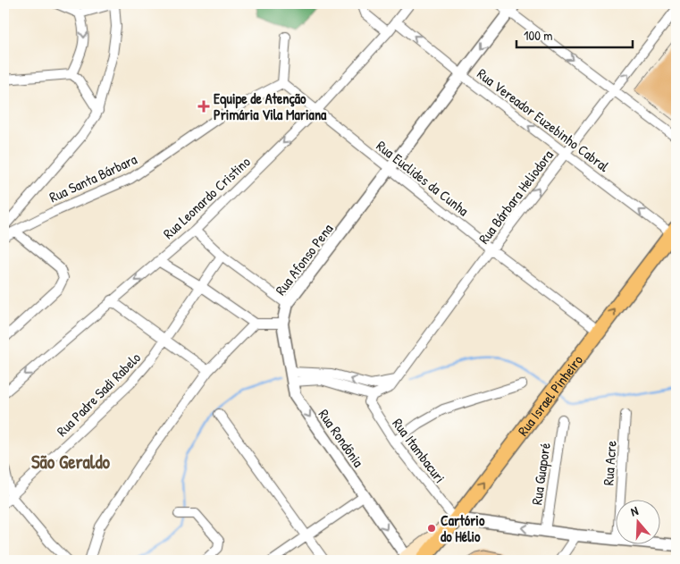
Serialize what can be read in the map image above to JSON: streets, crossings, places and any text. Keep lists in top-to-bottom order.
{
  "streets": {
    "main road": ["Rua Israel Pinheiro"],
    "street": [
      "Rua Vereador Euzebinho Cabral",
      "Rua Santa Bárbara",
      "Rua Euclides da Cunha",
      "Rua Bárbara Heliodora",
      "Rua Leonardo Cristino",
      "Rua Afonso Pena",
      "Rua Padre Sadi Rabelo",
      "Rua Rondônia",
      "Rua Itambacuri",
      "Rua Acre",
      "Rua Guaporé"
    ]
  },
  "crossings": [
    ["Rua Vereador Euzebinho Cabral", "Rua Bárbara Heliodora"],
    ["Rua Vereador Euzebinho Cabral", "Rua Leonardo Cristino"],
    ["Rua Vereador Euzebinho Cabral", "Rua Afonso Pena"],
    ["Rua Vereador Euzebinho Cabral", "Rua Israel Pinheiro"],
    ["Rua Euclides da Cunha", "Rua Bárbara Heliodora"],
    ["Rua Euclides da Cunha", "Rua Leonardo Cristino"],
    ["Rua Euclides da Cunha", "Rua Afonso Pena"],
    ["Rua Euclides da Cunha", "Rua Israel Pinheiro"],
    ["Rua Bárbara Heliodora", "Rua Itambacuri"],
    ["Rua Afonso Pena", "Rua Rondônia"],
    ["Rua Israel Pinheiro", "Rua Itambacuri"]
  ],
  "one_way": [
    "Rua Vereador Euzebinho Cabral",
    "Rua Bárbara Heliodora",
    "Rua Leonardo Cristino",
    "Rua Israel Pinheiro"
  ],
  "districts": ["São Geraldo"],
  "places": {
    "health": ["Equipe de Atenção Primária Vila Mariana"],
    "other": ["Cartório do Hélio"]
  },
  "scale_bar": "100 m",
  "north": "top"
}
